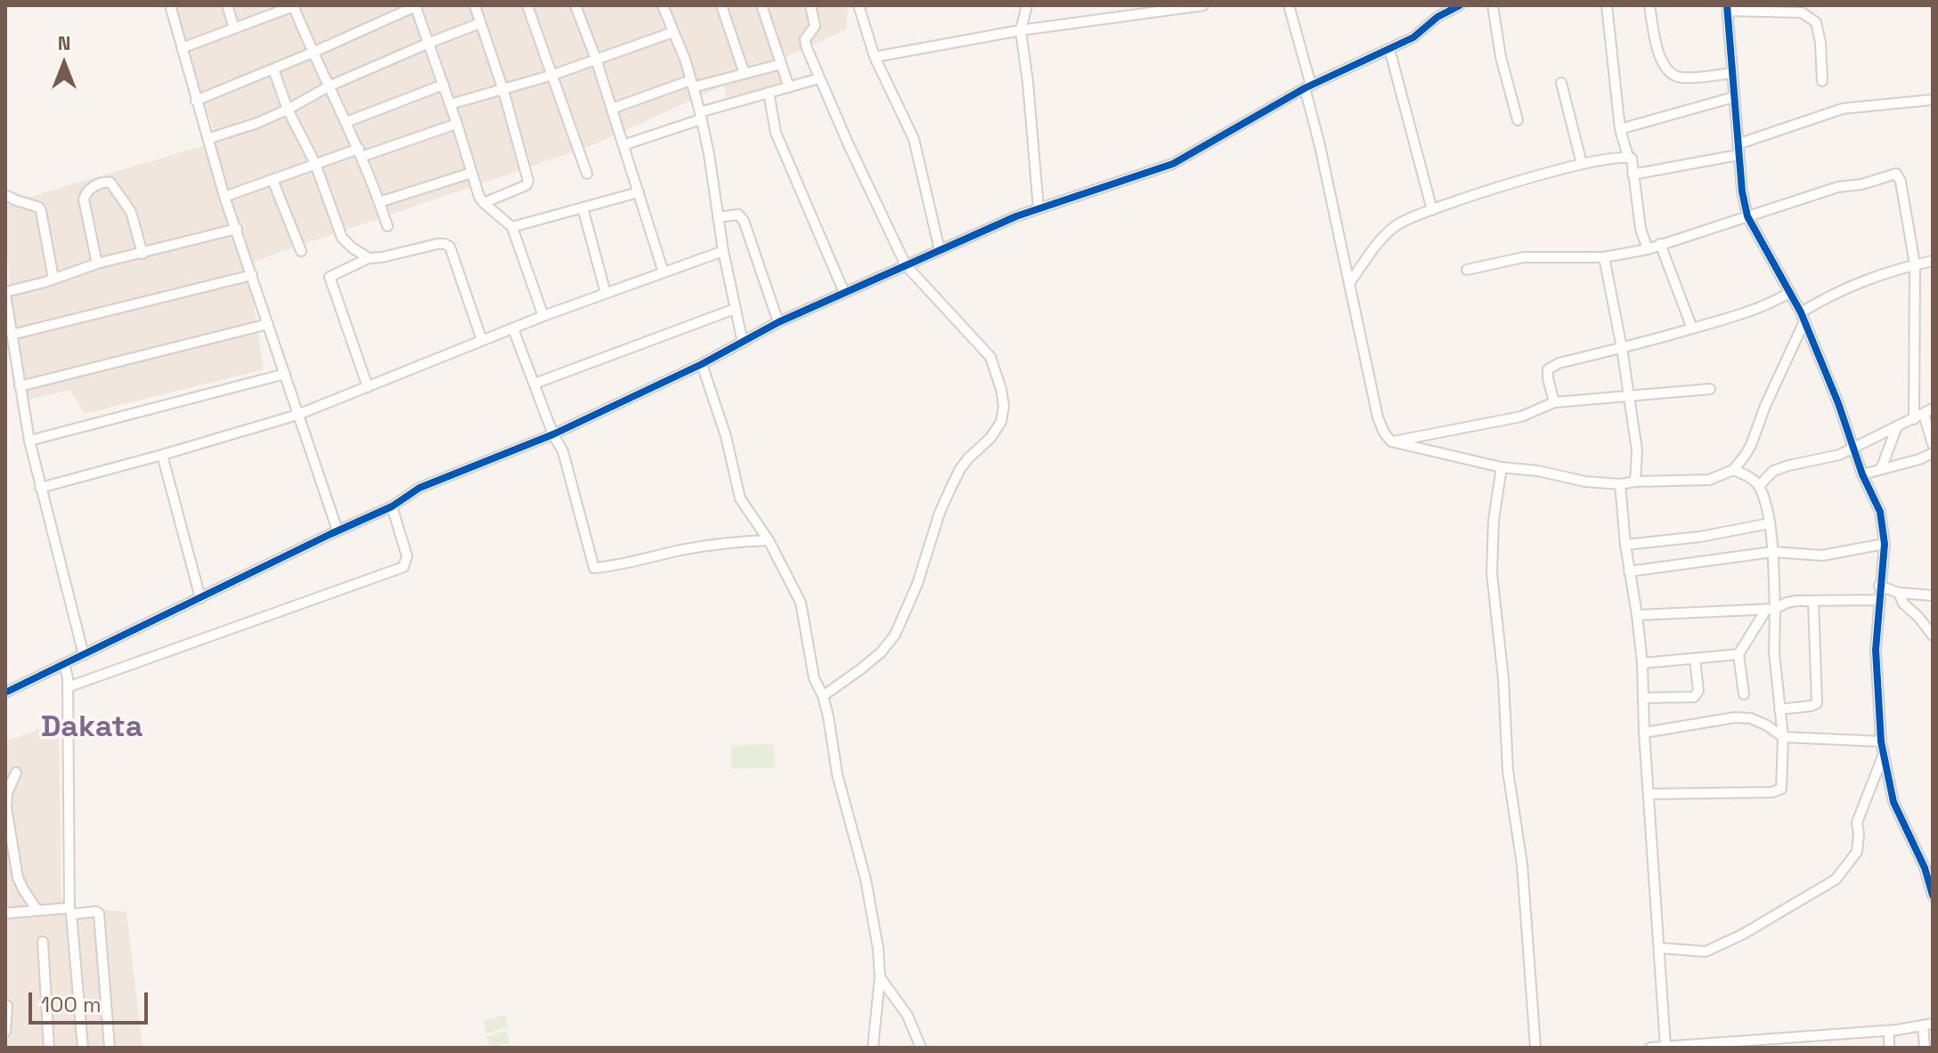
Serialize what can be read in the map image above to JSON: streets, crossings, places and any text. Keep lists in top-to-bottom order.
{
  "districts": ["Dakata"],
  "scale_bar": "100 m",
  "north": "top"
}
